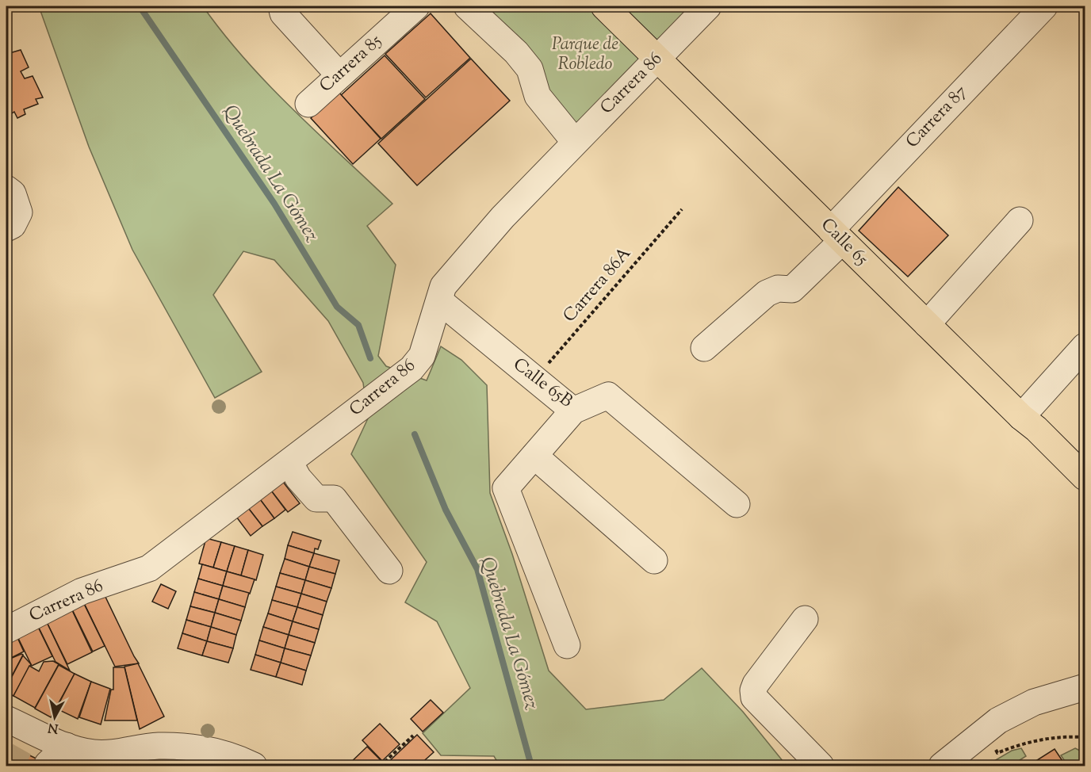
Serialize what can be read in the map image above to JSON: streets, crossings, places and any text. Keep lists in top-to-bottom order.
{
  "streets": {
    "main road": ["Calle 65"],
    "street": [
      "Carrera 85",
      "Carrera 86",
      "Carrera 87",
      "Calle 65B"
    ],
    "path": ["Carrera 86A"]
  },
  "crossings": [
    ["Carrera 86", "Calle 65"],
    ["Carrera 86", "Calle 65B"],
    ["Carrera 87", "Calle 65"],
    ["Carrera 86A", "Calle 65B"]
  ],
  "water": ["Quebrada La Gómez"],
  "parks": ["Parque de Robledo"],
  "north": "bottom"
}
